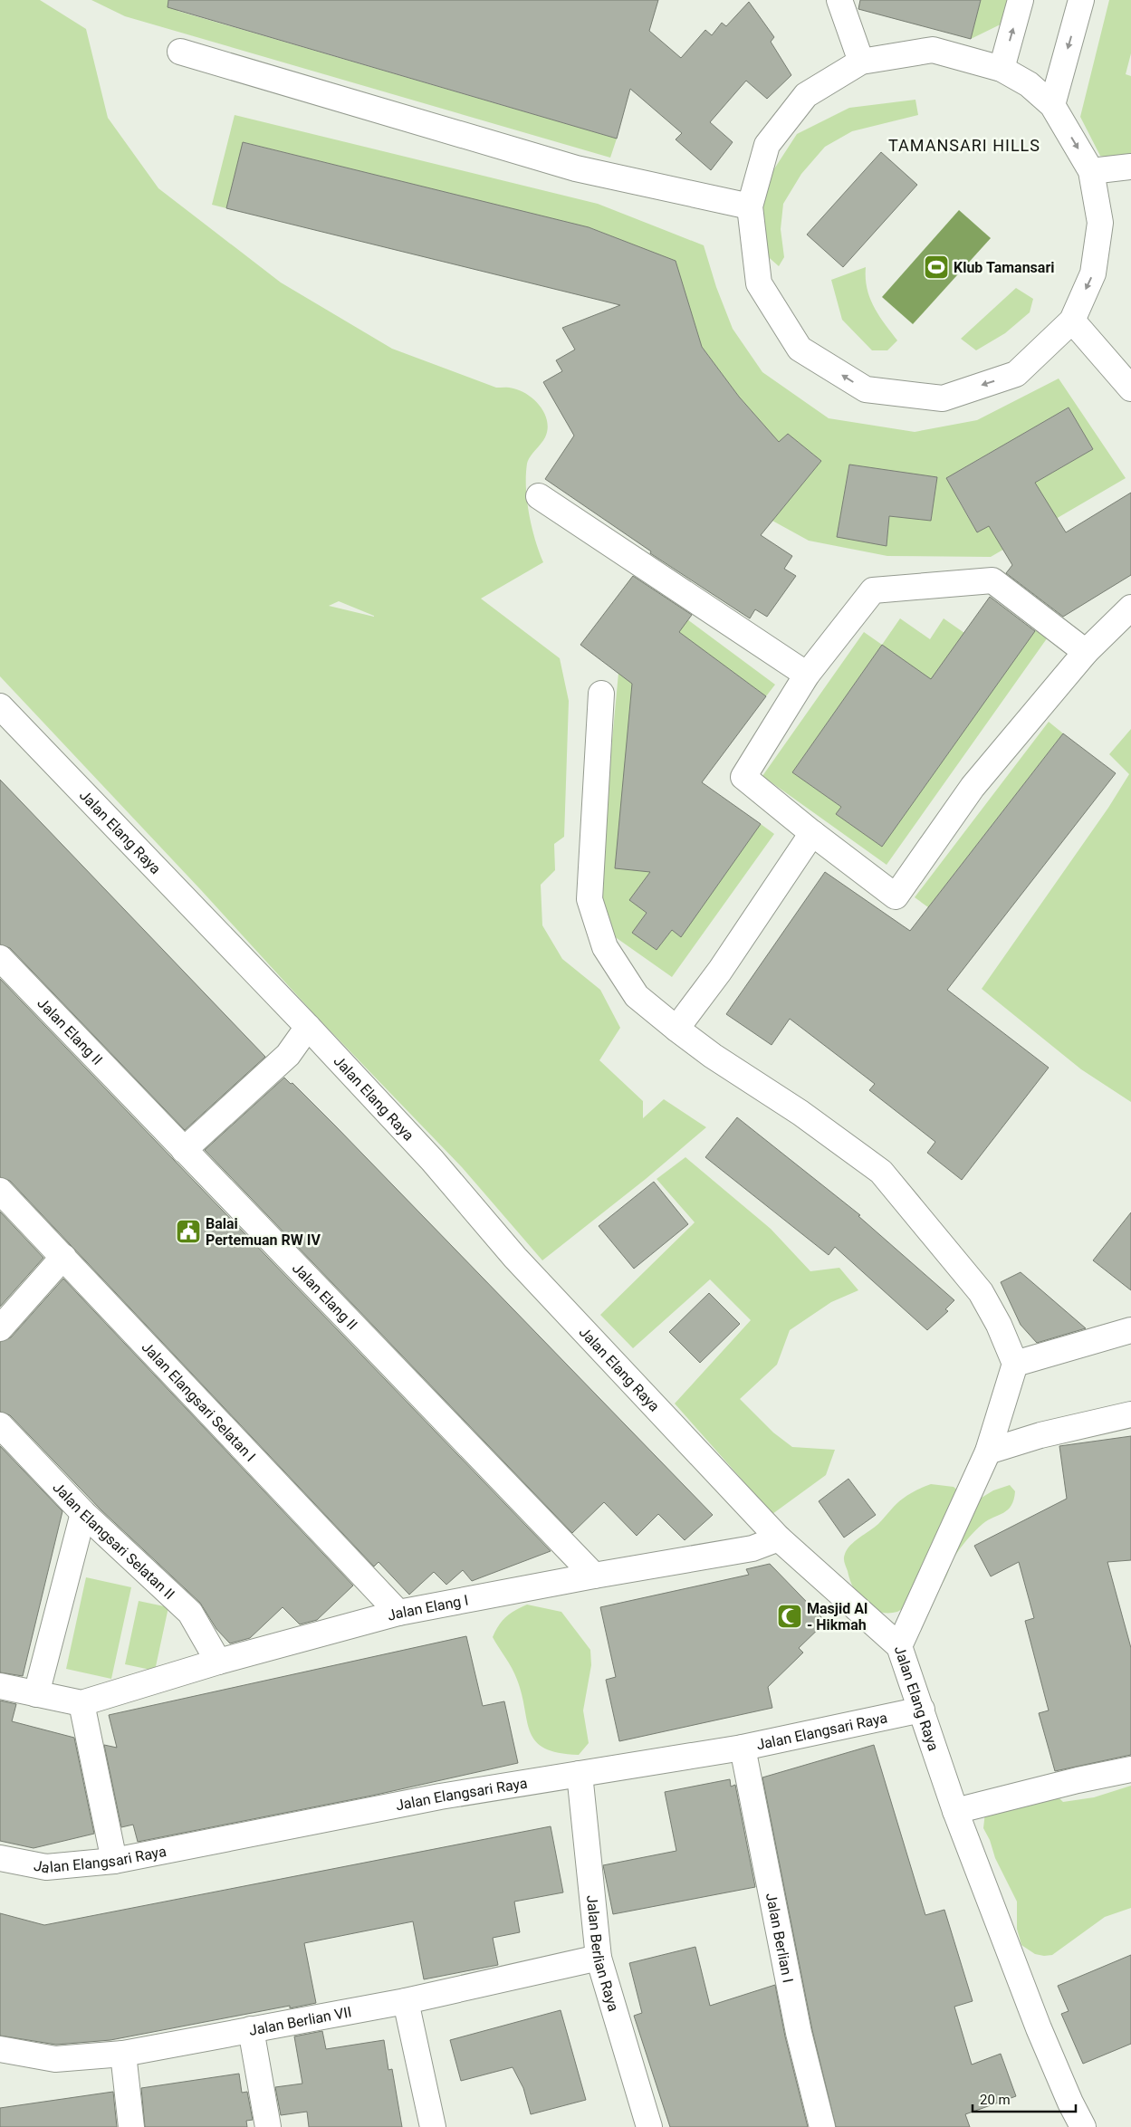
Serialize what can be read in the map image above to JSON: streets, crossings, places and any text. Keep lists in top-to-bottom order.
{
  "streets": {
    "street": [
      "Jalan Elang Raya",
      "Jalan Elang II",
      "Jalan Elangsari Selatan I",
      "Jalan Elangsari Selatan II",
      "Jalan Elang I",
      "Jalan Elangsari Raya",
      "Jalan Berlian I",
      "Jalan Berlian Raya",
      "Jalan Berlian VII"
    ]
  },
  "crossings": [
    ["Jalan Elang Raya", "Jalan Elang I"],
    ["Jalan Elang Raya", "Jalan Elangsari Raya"],
    ["Jalan Elang II", "Jalan Elang I"],
    ["Jalan Elangsari Selatan I", "Jalan Elang I"],
    ["Jalan Elangsari Selatan II", "Jalan Elang I"],
    ["Jalan Elangsari Raya", "Jalan Berlian I"],
    ["Jalan Elangsari Raya", "Jalan Berlian Raya"],
    ["Jalan Berlian Raya", "Jalan Berlian VII"]
  ],
  "districts": ["TAMANSARI HILLS"],
  "places": {
    "sports": ["Klub Tamansari"],
    "public building": ["Balai Pertemuan RW IV"],
    "mosque": ["Masjid Al - Hikmah"]
  },
  "scale_bar": "20 m"
}
